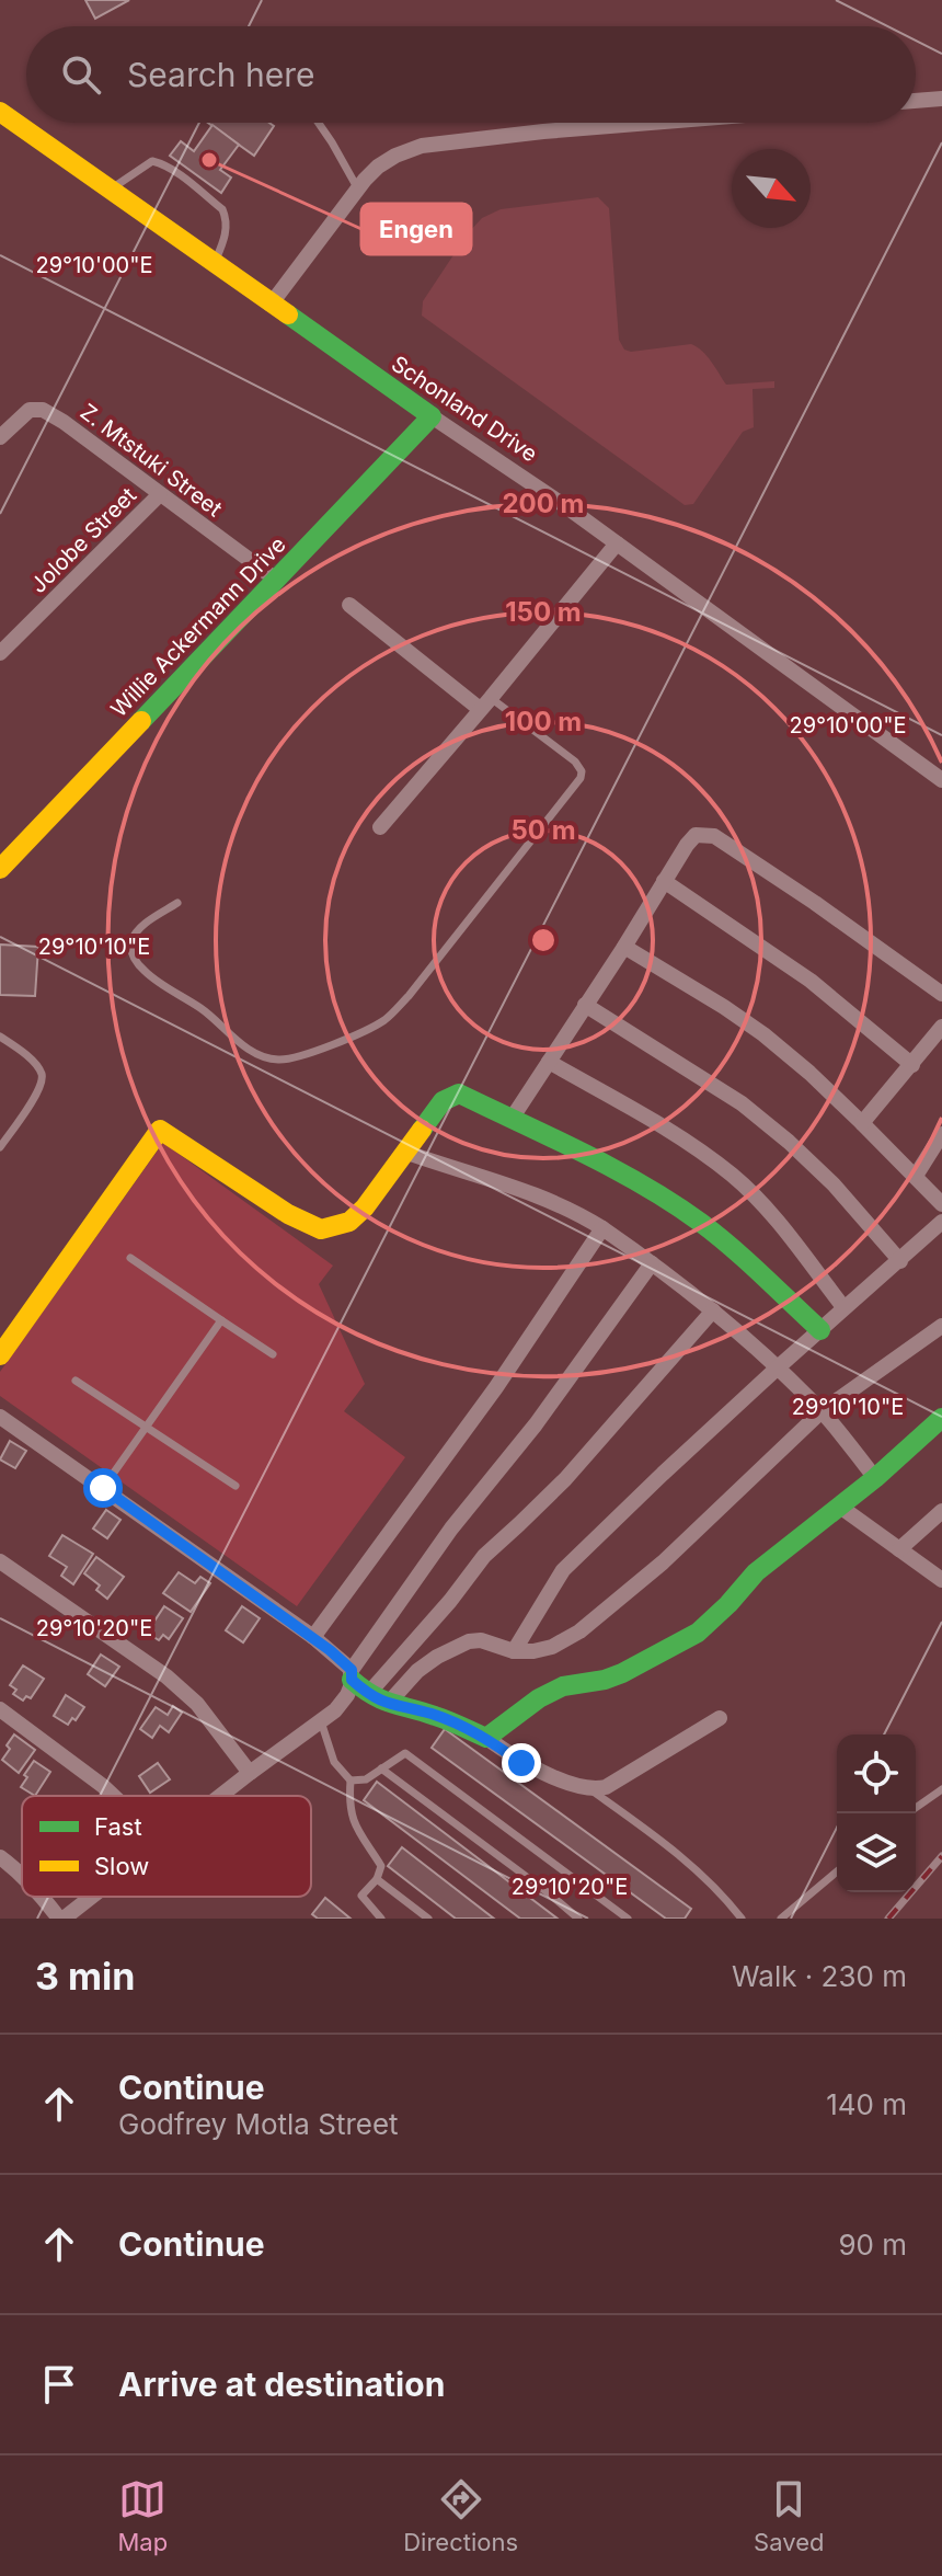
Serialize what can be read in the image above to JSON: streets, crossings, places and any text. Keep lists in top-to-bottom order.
{
  "streets": {
    "street": [
      "Schonland Drive",
      "Z. Mtstuki Street",
      "Jolobe Street",
      "Willie Ackermann Drive"
    ]
  },
  "crossings": [
    ["Schonland Drive", "Willie Ackermann Drive"],
    ["Z. Mtstuki Street", "Jolobe Street"],
    ["Z. Mtstuki Street", "Willie Ackermann Drive"]
  ],
  "places": ["Engen"],
  "legend": ["Fast", "Slow"],
  "north": "bottom right",
  "page": {
    "search": "Search here",
    "heading": ["3 min", "Walk · 230 m"],
    "list": [
      ["Continue", "Godfrey Motla Street", "140 m"],
      ["Continue", "90 m"],
      "Arrive at destination"
    ],
    "nav": ["Map", "Directions", "Saved"]
  },
  "coordinates": ["29°10'00\"E", "29°10'10\"E", "29°10'20\"E"],
  "rings": [
    "200 m",
    "150 m",
    "100 m",
    "50 m"
  ]
}
